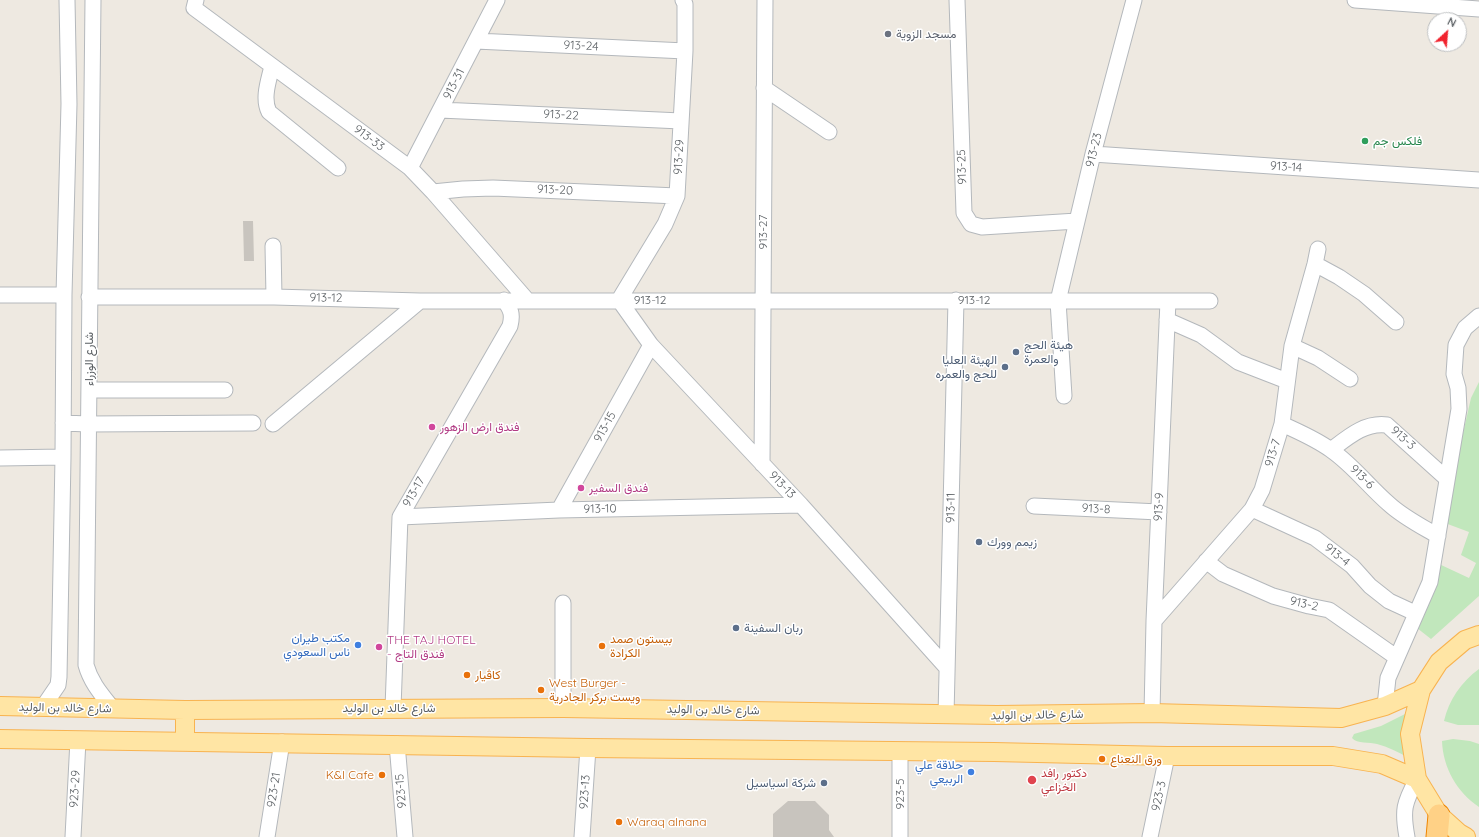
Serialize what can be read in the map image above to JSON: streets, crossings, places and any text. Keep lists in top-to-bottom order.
{
  "streets": {
    "main road": ["شارع خالد بن الوليد"],
    "street": [
      "913-24",
      "913-31",
      "913-22",
      "913-33",
      "913-23",
      "913-29",
      "913-25",
      "913-14",
      "913-20",
      "913-27",
      "913-12",
      "شارع الوزراء",
      "913-15",
      "913-3",
      "913-7",
      "913-6",
      "913-13",
      "913-17",
      "913-9",
      "913-11",
      "913-10",
      "913-8",
      "913-4",
      "913-2",
      "923-29",
      "923-21",
      "923-15",
      "923-13",
      "923-5",
      "923-3"
    ]
  },
  "crossings": [
    ["913-24", "913-31"],
    ["913-24", "913-29"],
    ["913-31", "913-22"],
    ["913-31", "913-33"],
    ["913-22", "913-29"],
    ["913-33", "913-20"],
    ["913-33", "913-12"],
    ["913-23", "913-25"],
    ["913-23", "913-14"],
    ["913-23", "913-12"],
    ["913-29", "913-20"],
    ["913-29", "913-12"],
    ["913-29", "913-13"],
    ["913-27", "913-12"],
    ["913-27", "913-13"],
    ["913-12", "شارع الوزراء"],
    ["913-12", "913-13"],
    ["913-12", "913-17"],
    ["913-12", "913-9"],
    ["913-12", "913-11"],
    ["شارع الوزراء", "شارع خالد بن الوليد"],
    ["913-15", "913-13"],
    ["913-15", "913-10"],
    ["913-3", "913-6"],
    ["913-7", "913-6"],
    ["913-7", "913-9"],
    ["913-7", "913-4"],
    ["913-7", "913-2"],
    ["913-13", "913-11"],
    ["913-13", "913-10"],
    ["913-17", "913-10"],
    ["913-17", "شارع خالد بن الوليد"],
    ["913-9", "913-8"],
    ["913-9", "شارع خالد بن الوليد"],
    ["913-11", "شارع خالد بن الوليد"]
  ],
  "places": [
    "مسجد الزوية",
    "فلكس جم",
    "هيئة الحج والعمرة",
    "الهيئة العليا للحج والعمره",
    "فندق ارض الزهور",
    "فندق السفير",
    "زيمم وورك",
    "ربان السفينة",
    "مكتب طيران ناس السعودي",
    "بيستون صمد الكرادة",
    "THE TAJ HOTEL - فندق التاج",
    "كاڤيار",
    "West Burger - ويست بركر الجادرية",
    "ورق النعناع",
    "حلاقة علي الربيعي",
    "K&I Cafe",
    "دكتور رافد الخزاعي",
    "شركة اسياسيل",
    "Waraq alnana"
  ],
  "north": "top right"
}
